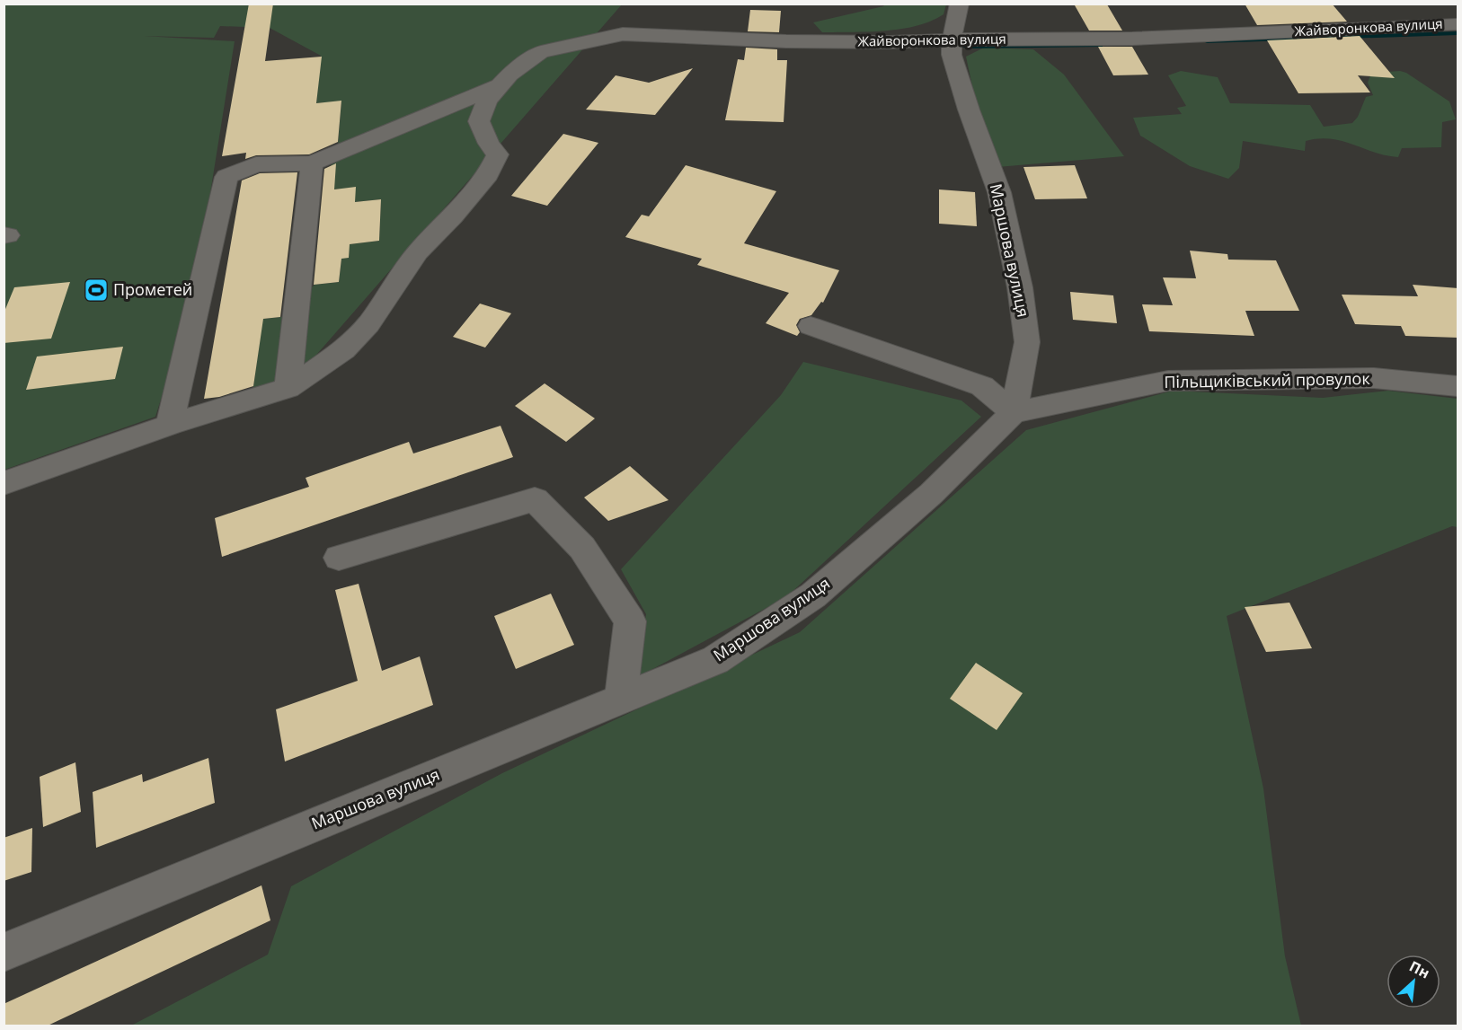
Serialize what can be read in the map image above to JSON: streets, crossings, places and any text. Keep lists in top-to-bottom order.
{
  "streets": {
    "street": ["Жайворонкова вулиця", "Маршова вулиця", "Пільщиківський провулок"]
  },
  "crossings": [
    ["Жайворонкова вулиця", "Маршова вулиця"],
    ["Маршова вулиця", "Пільщиківський провулок"]
  ],
  "places": {
    "sports": ["Прометей"]
  },
  "north": "top right"
}
